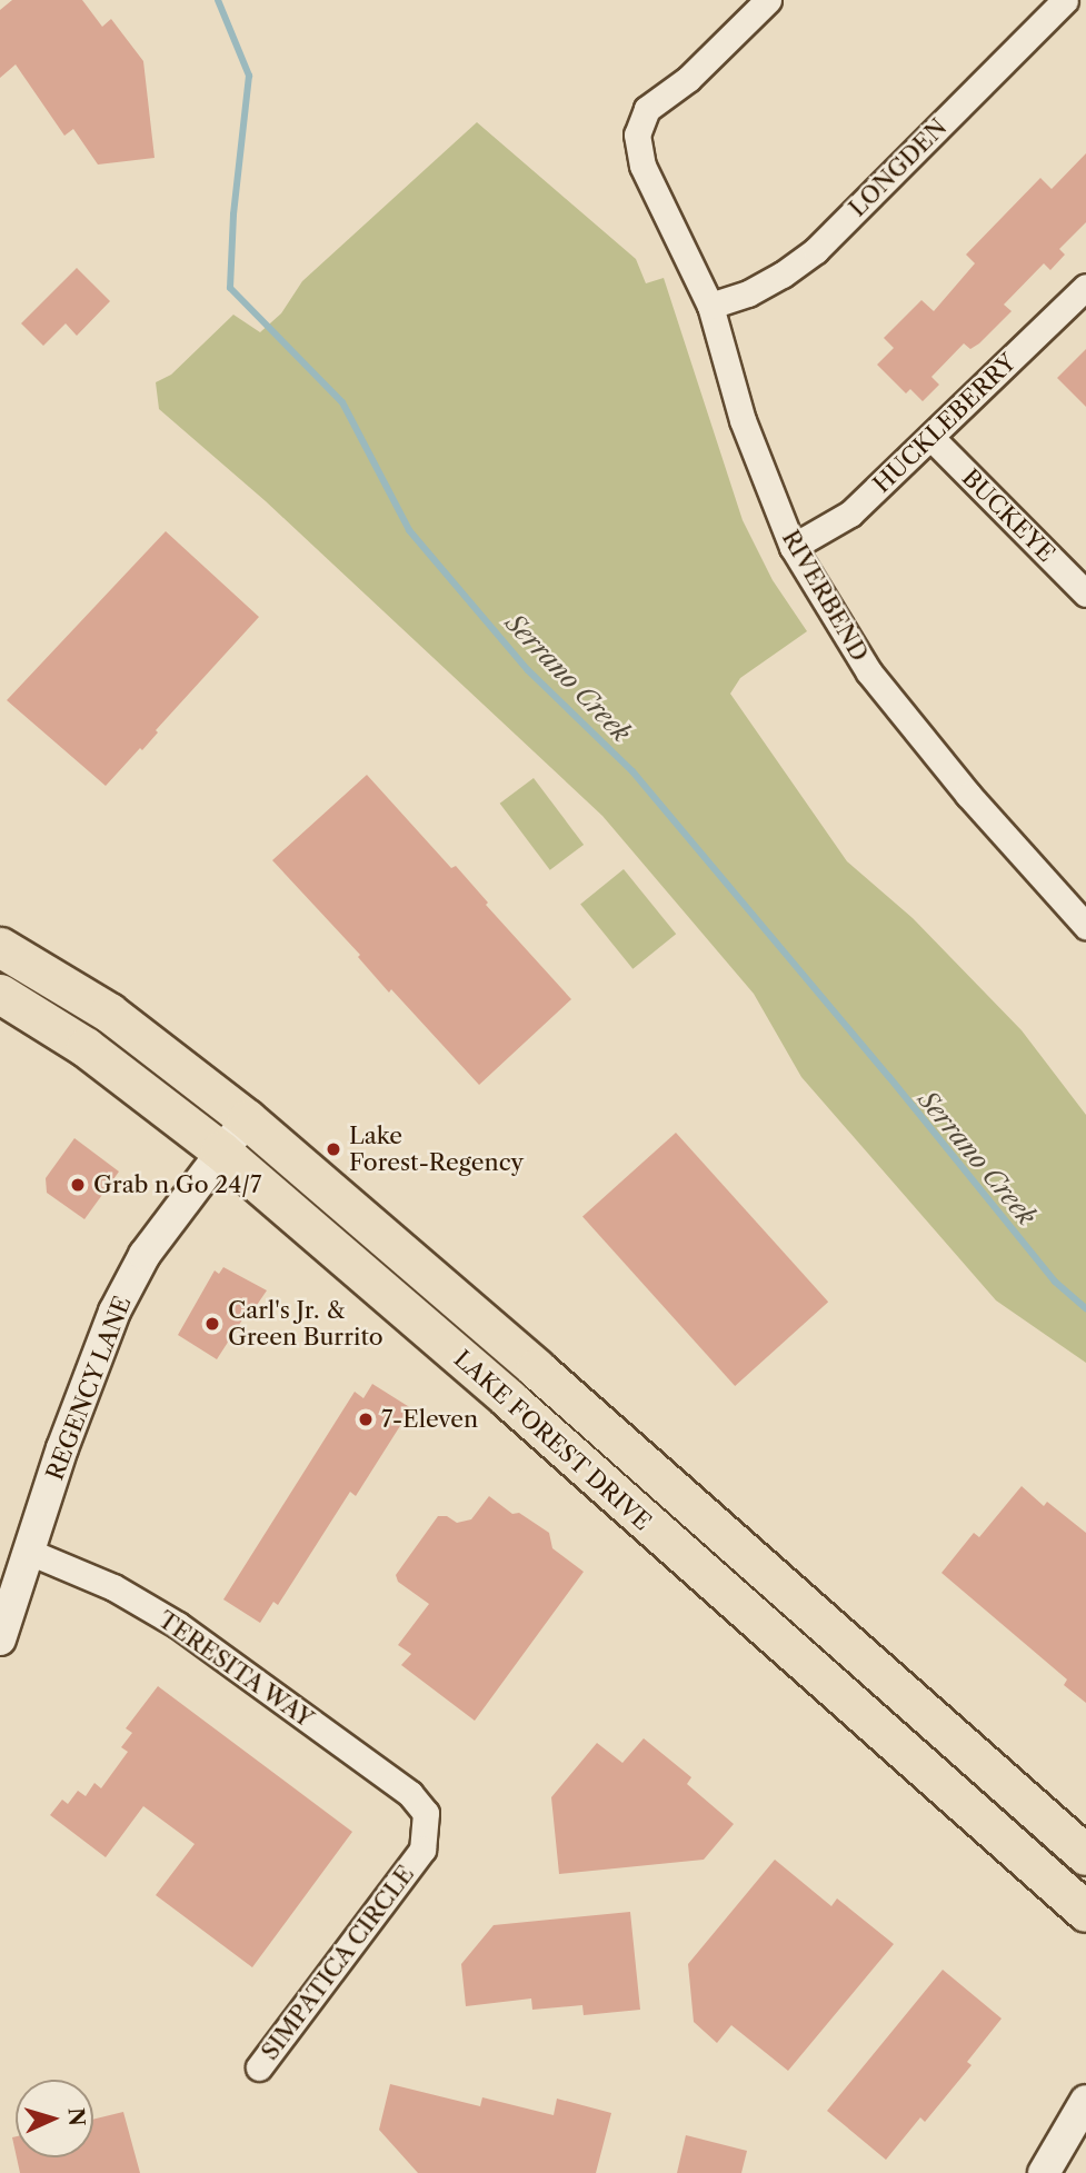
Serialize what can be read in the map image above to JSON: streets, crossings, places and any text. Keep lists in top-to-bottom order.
{
  "streets": {
    "main road": ["LAKE FOREST DRIVE"],
    "street": [
      "LONGDEN",
      "HUCKLEBERRY",
      "BUCKEYE",
      "RIVERBEND",
      "REGENCY LANE",
      "TERESITA WAY",
      "SIMPATICA CIRCLE"
    ]
  },
  "crossings": [
    ["LONGDEN", "RIVERBEND"],
    ["HUCKLEBERRY", "BUCKEYE"],
    ["HUCKLEBERRY", "RIVERBEND"],
    ["REGENCY LANE", "LAKE FOREST DRIVE"],
    ["REGENCY LANE", "TERESITA WAY"],
    ["TERESITA WAY", "SIMPATICA CIRCLE"]
  ],
  "water": ["Serrano Creek"],
  "places": [
    "Lake Forest-Regency",
    "Grab n Go 24/7",
    "Carl's Jr. & Green Burrito",
    "7-Eleven"
  ],
  "north": "right"
}
